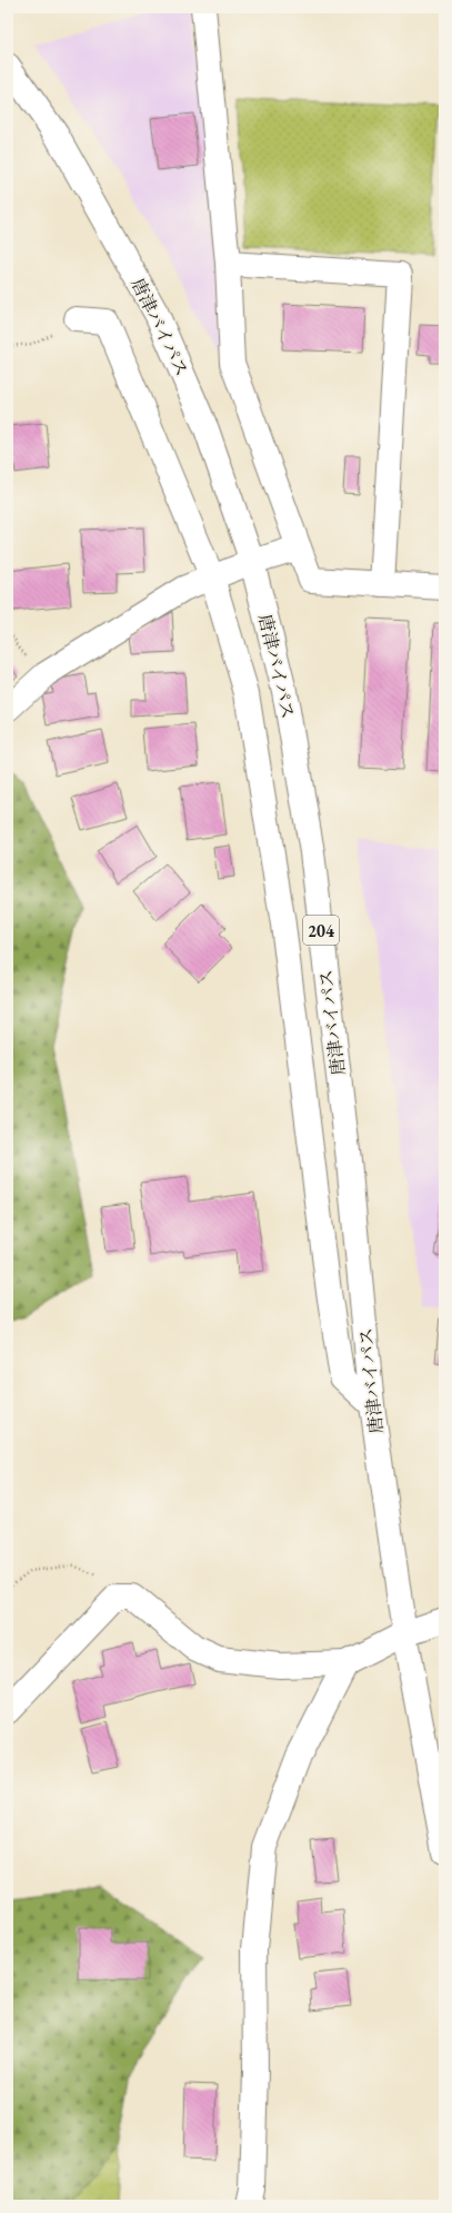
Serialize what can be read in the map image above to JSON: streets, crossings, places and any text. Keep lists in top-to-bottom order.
{
  "streets": {
    "main road": ["唐津バイパス", "204"]
  }
}
